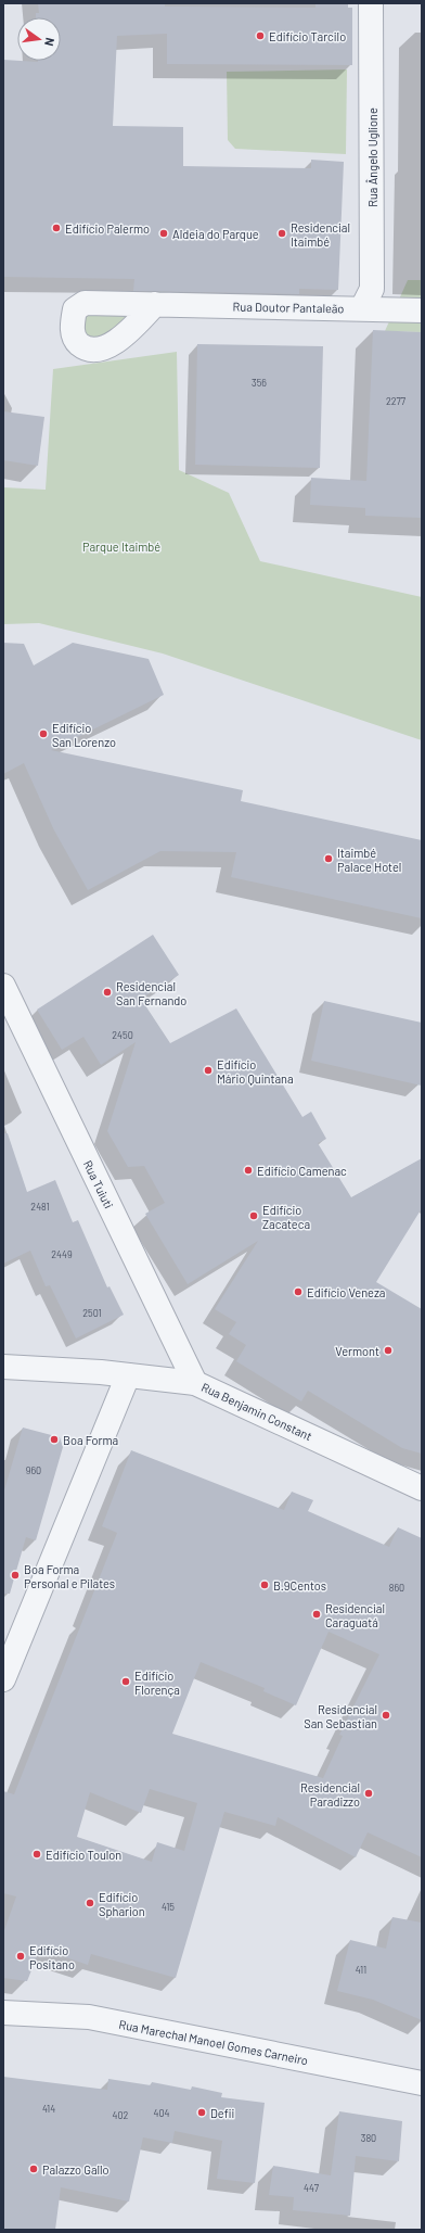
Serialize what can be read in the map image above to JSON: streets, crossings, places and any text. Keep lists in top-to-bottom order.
{
  "streets": {
    "street": [
      "Rua Ângelo Uglione",
      "Rua Doutor Pantaleão",
      "Rua Tuiuti",
      "Rua Benjamin Constant",
      "Rua Marechal Manoel Gomes Carneiro"
    ]
  },
  "crossings": [
    ["Rua Ângelo Uglione", "Rua Doutor Pantaleão"],
    ["Rua Tuiuti", "Rua Benjamin Constant"]
  ],
  "parks": ["Parque Itaimbé"],
  "places": [
    "Edifício Tarcilo",
    "Edifício Palermo",
    "Aldeia do Parque",
    "Residencial Itaimbé",
    "Edifício San Lorenzo",
    "Itaimbé Palace Hotel",
    "Residencial San Fernando",
    "Edifício Mário Quintana",
    "Edifício Camenac",
    "Edifício Zacateca",
    "Edifício Veneza",
    "Vermont",
    "Boa Forma",
    "Boa Forma Personal e Pilates",
    "B.9Centos",
    "Residencial Caraguatá",
    "Edifício Florença",
    "Residencial San Sebastian",
    "Residencial Paradizzo",
    "Edifício Toulon",
    "Edifício Spharion",
    "Edifício Positano",
    "Defii",
    "Palazzo Gallo"
  ],
  "house_numbers": [
    "356",
    "2277",
    "2450",
    "2481",
    "2449",
    "2501",
    "960",
    "860",
    "415",
    "411",
    "414",
    "404",
    "402",
    "380",
    "447"
  ],
  "north": "right"
}
